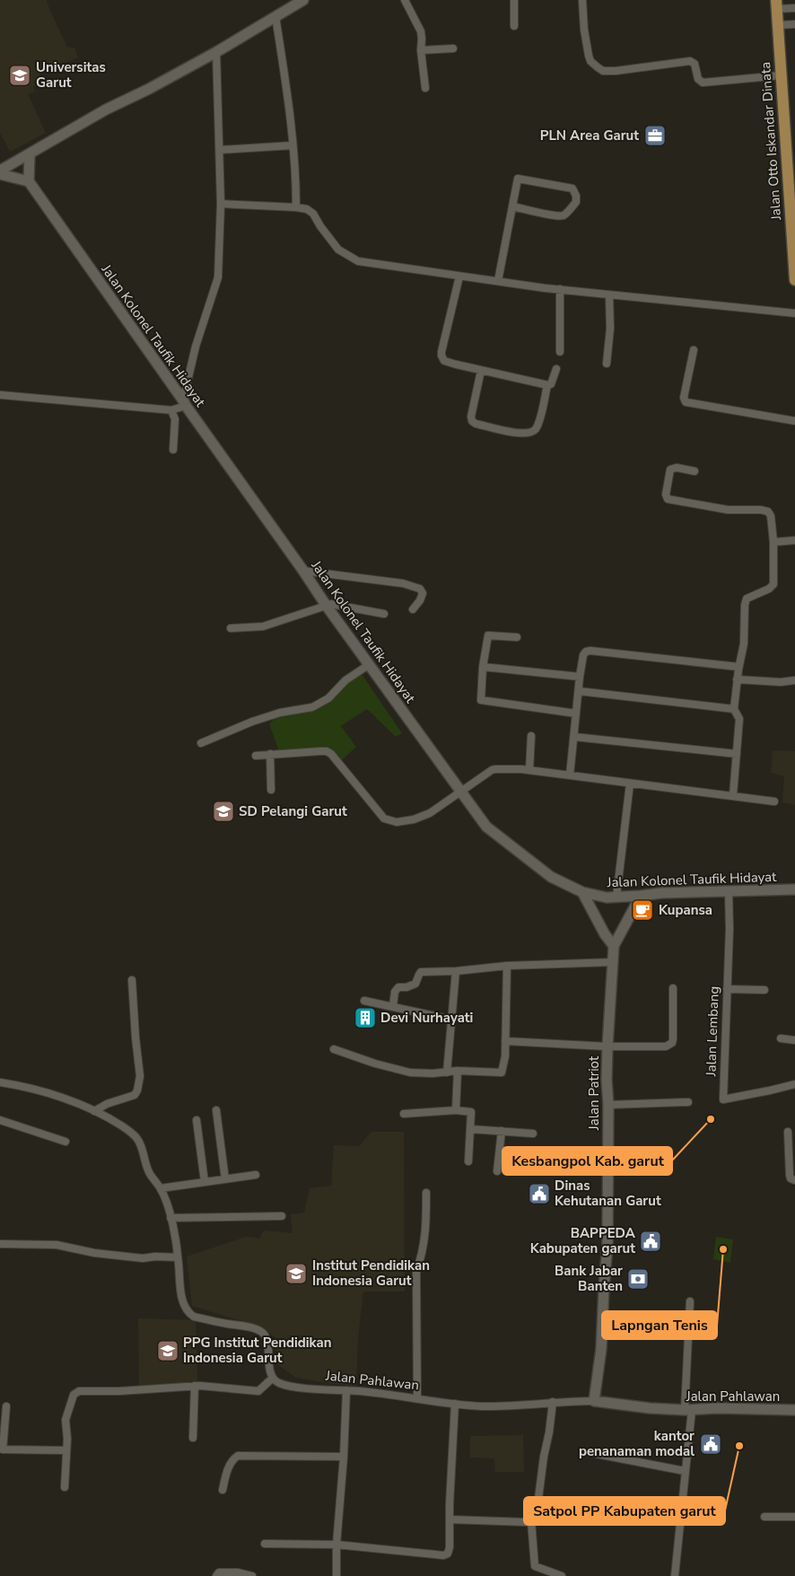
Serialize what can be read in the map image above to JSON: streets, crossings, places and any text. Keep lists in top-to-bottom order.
{
  "streets": {
    "main road": [
      "Jalan Otto Iskandar Dinata",
      "Jalan Kolonel Taufik Hidayat",
      "Jalan Patriot",
      "Jalan Pahlawan"
    ],
    "street": ["Jalan Lembang"]
  },
  "crossings": [
    ["Jalan Kolonel Taufik Hidayat", "Jalan Lembang"],
    ["Jalan Kolonel Taufik Hidayat", "Jalan Patriot"],
    ["Jalan Patriot", "Jalan Pahlawan"]
  ],
  "places": {
    "school or university": [
      "Universitas Garut",
      "SD Pelangi Garut",
      "Institut Pendidikan Indonesia Garut",
      "PPG Institut Pendidikan Indonesia Garut"
    ],
    "office": ["PLN Area Garut"],
    "cafe": ["Kupansa"],
    "building": ["Devi Nurhayati"],
    "other": ["Kesbangpol Kab. garut", "Lapngan Tenis", "Satpol PP Kabupaten garut"],
    "public building": ["Dinas Kehutanan Garut", "BAPPEDA Kabupaten garut", "kantor penanaman modal"],
    "bank": ["Bank Jabar Banten"]
  }
}
